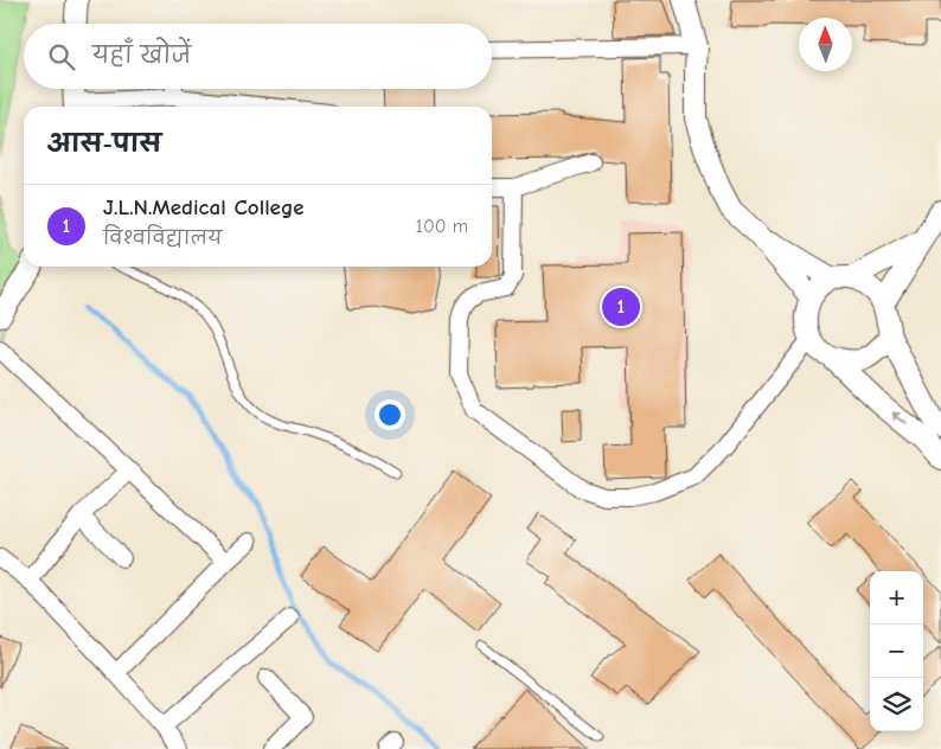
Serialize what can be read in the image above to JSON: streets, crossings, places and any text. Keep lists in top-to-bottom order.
{
  "north": "top",
  "page": {
    "search": "यहाँ खोजें",
    "heading": "आस-पास",
    "list": [
      {
        "mark": "1",
        "name": "J.L.N.Medical College",
        "note": "विश्वविद्यालय",
        "value": "100 m"
      }
    ],
    "pins": "1",
    "map_buttons": ["+", "−"]
  }
}
